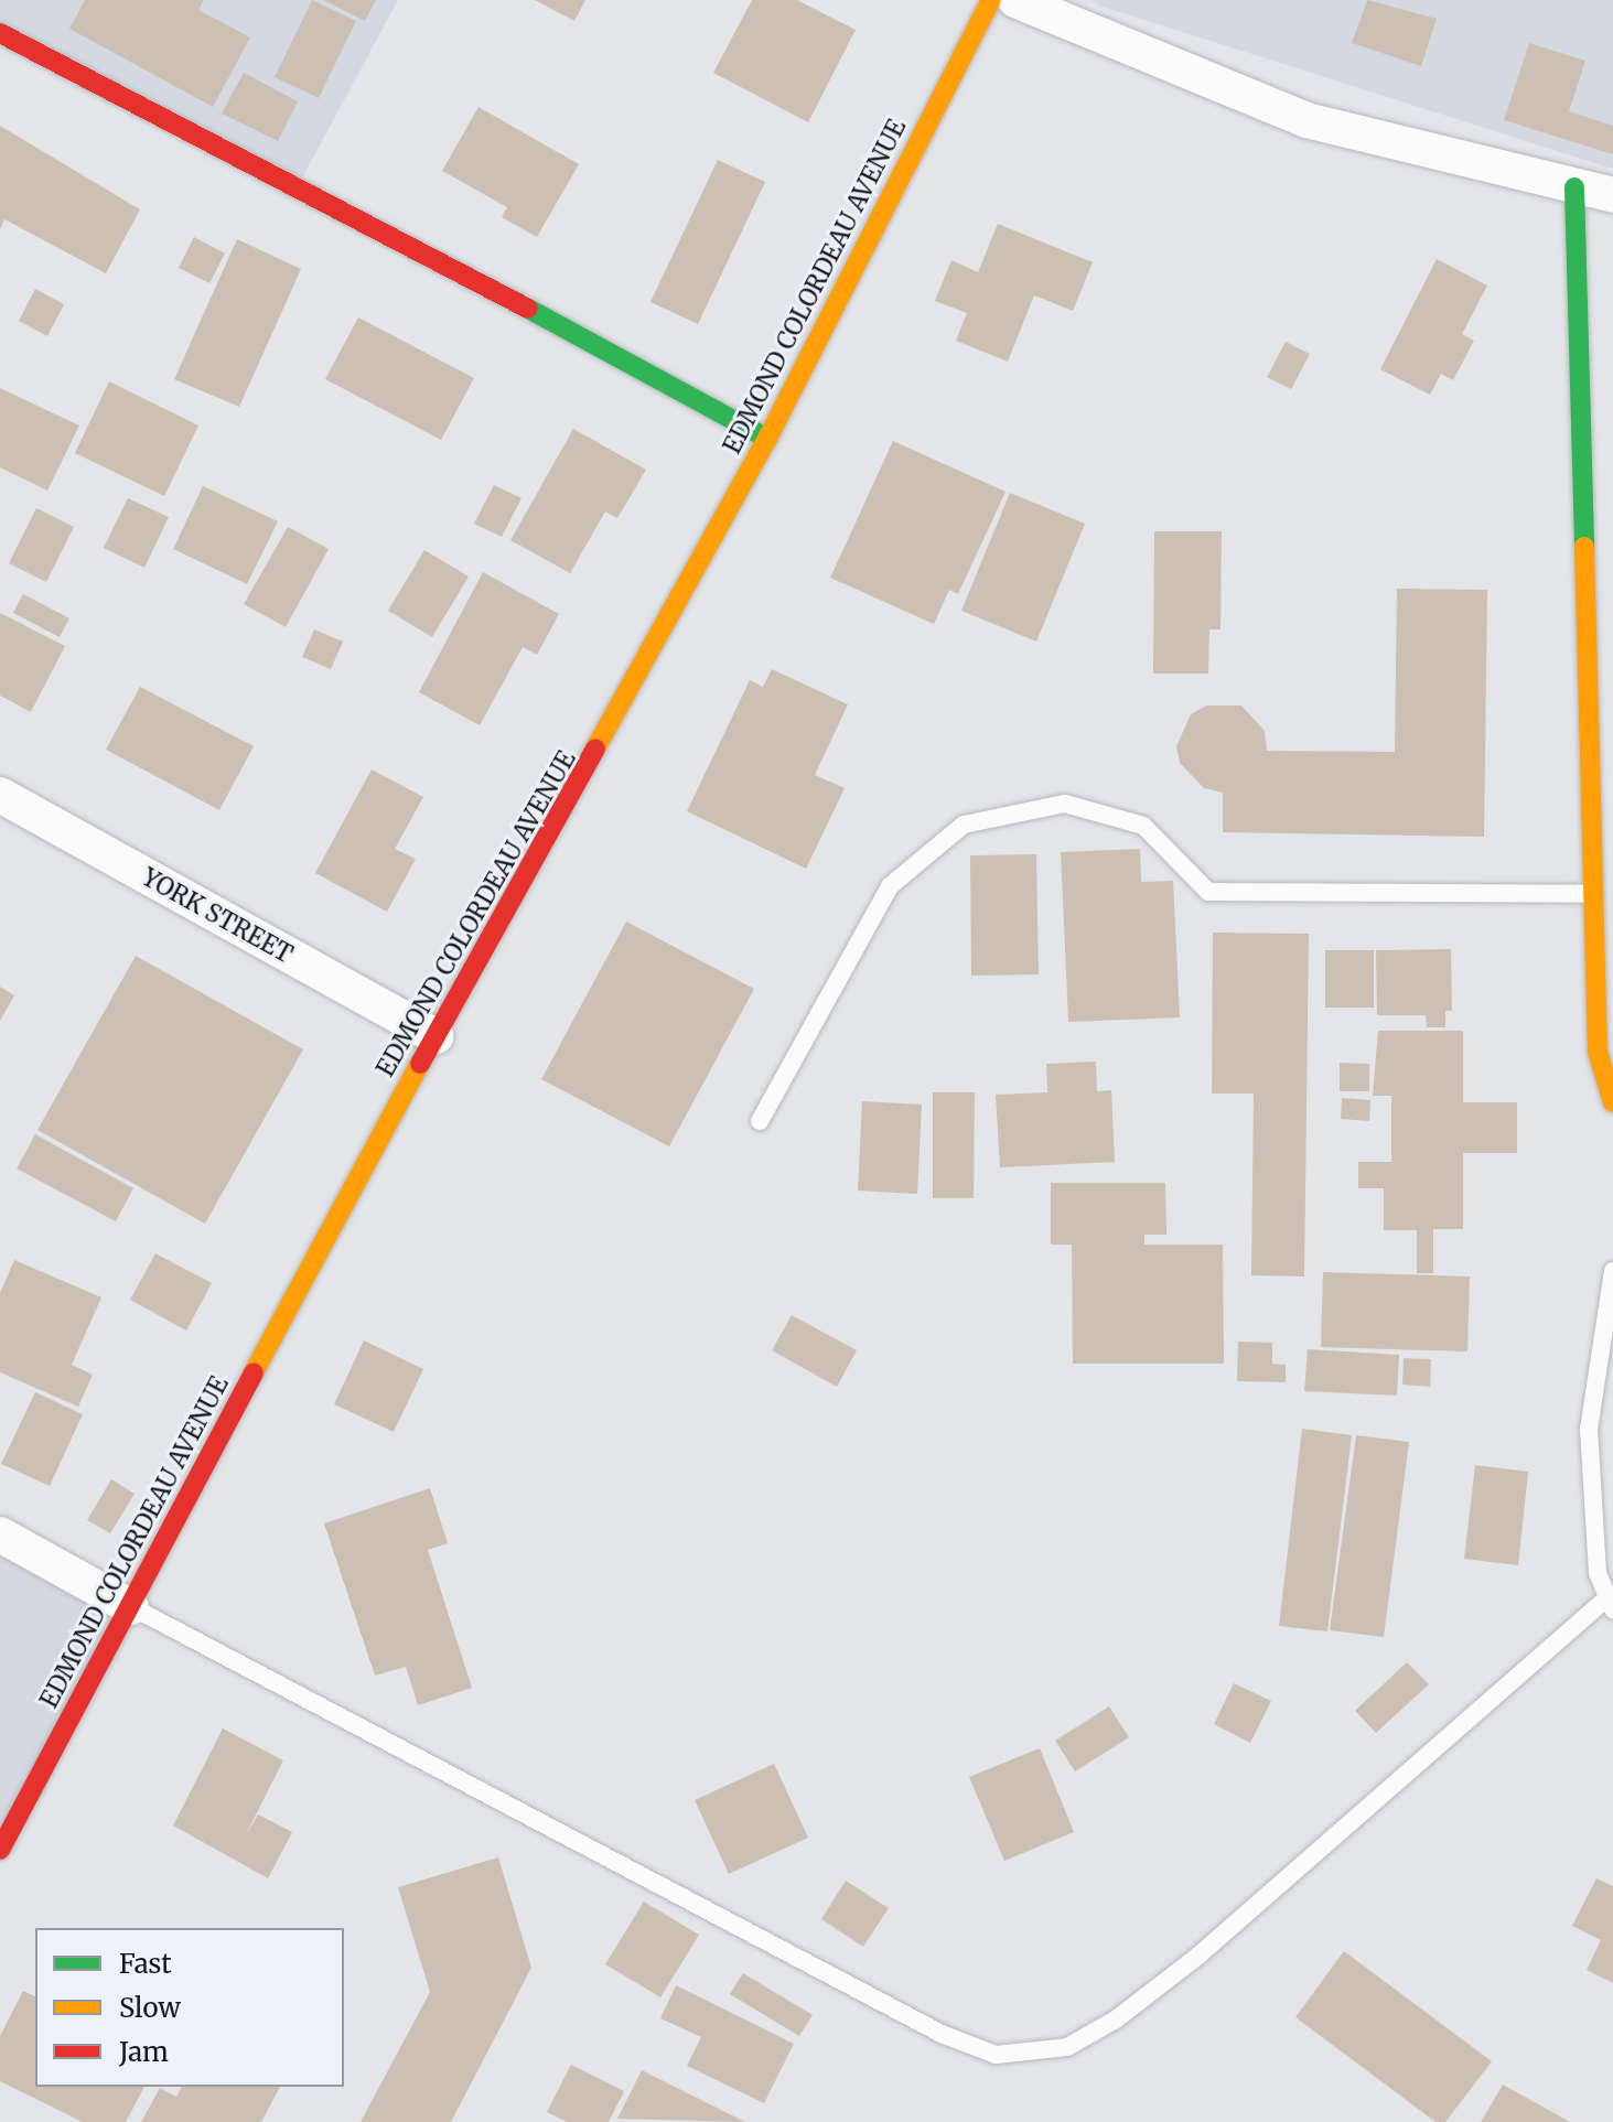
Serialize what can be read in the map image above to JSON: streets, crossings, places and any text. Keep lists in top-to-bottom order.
{
  "streets": {
    "street": ["EDMOND COLORDEAU AVENUE", "YORK STREET"]
  },
  "crossings": [
    ["EDMOND COLORDEAU AVENUE", "YORK STREET"]
  ],
  "legend": ["Fast", "Slow", "Jam"]
}
